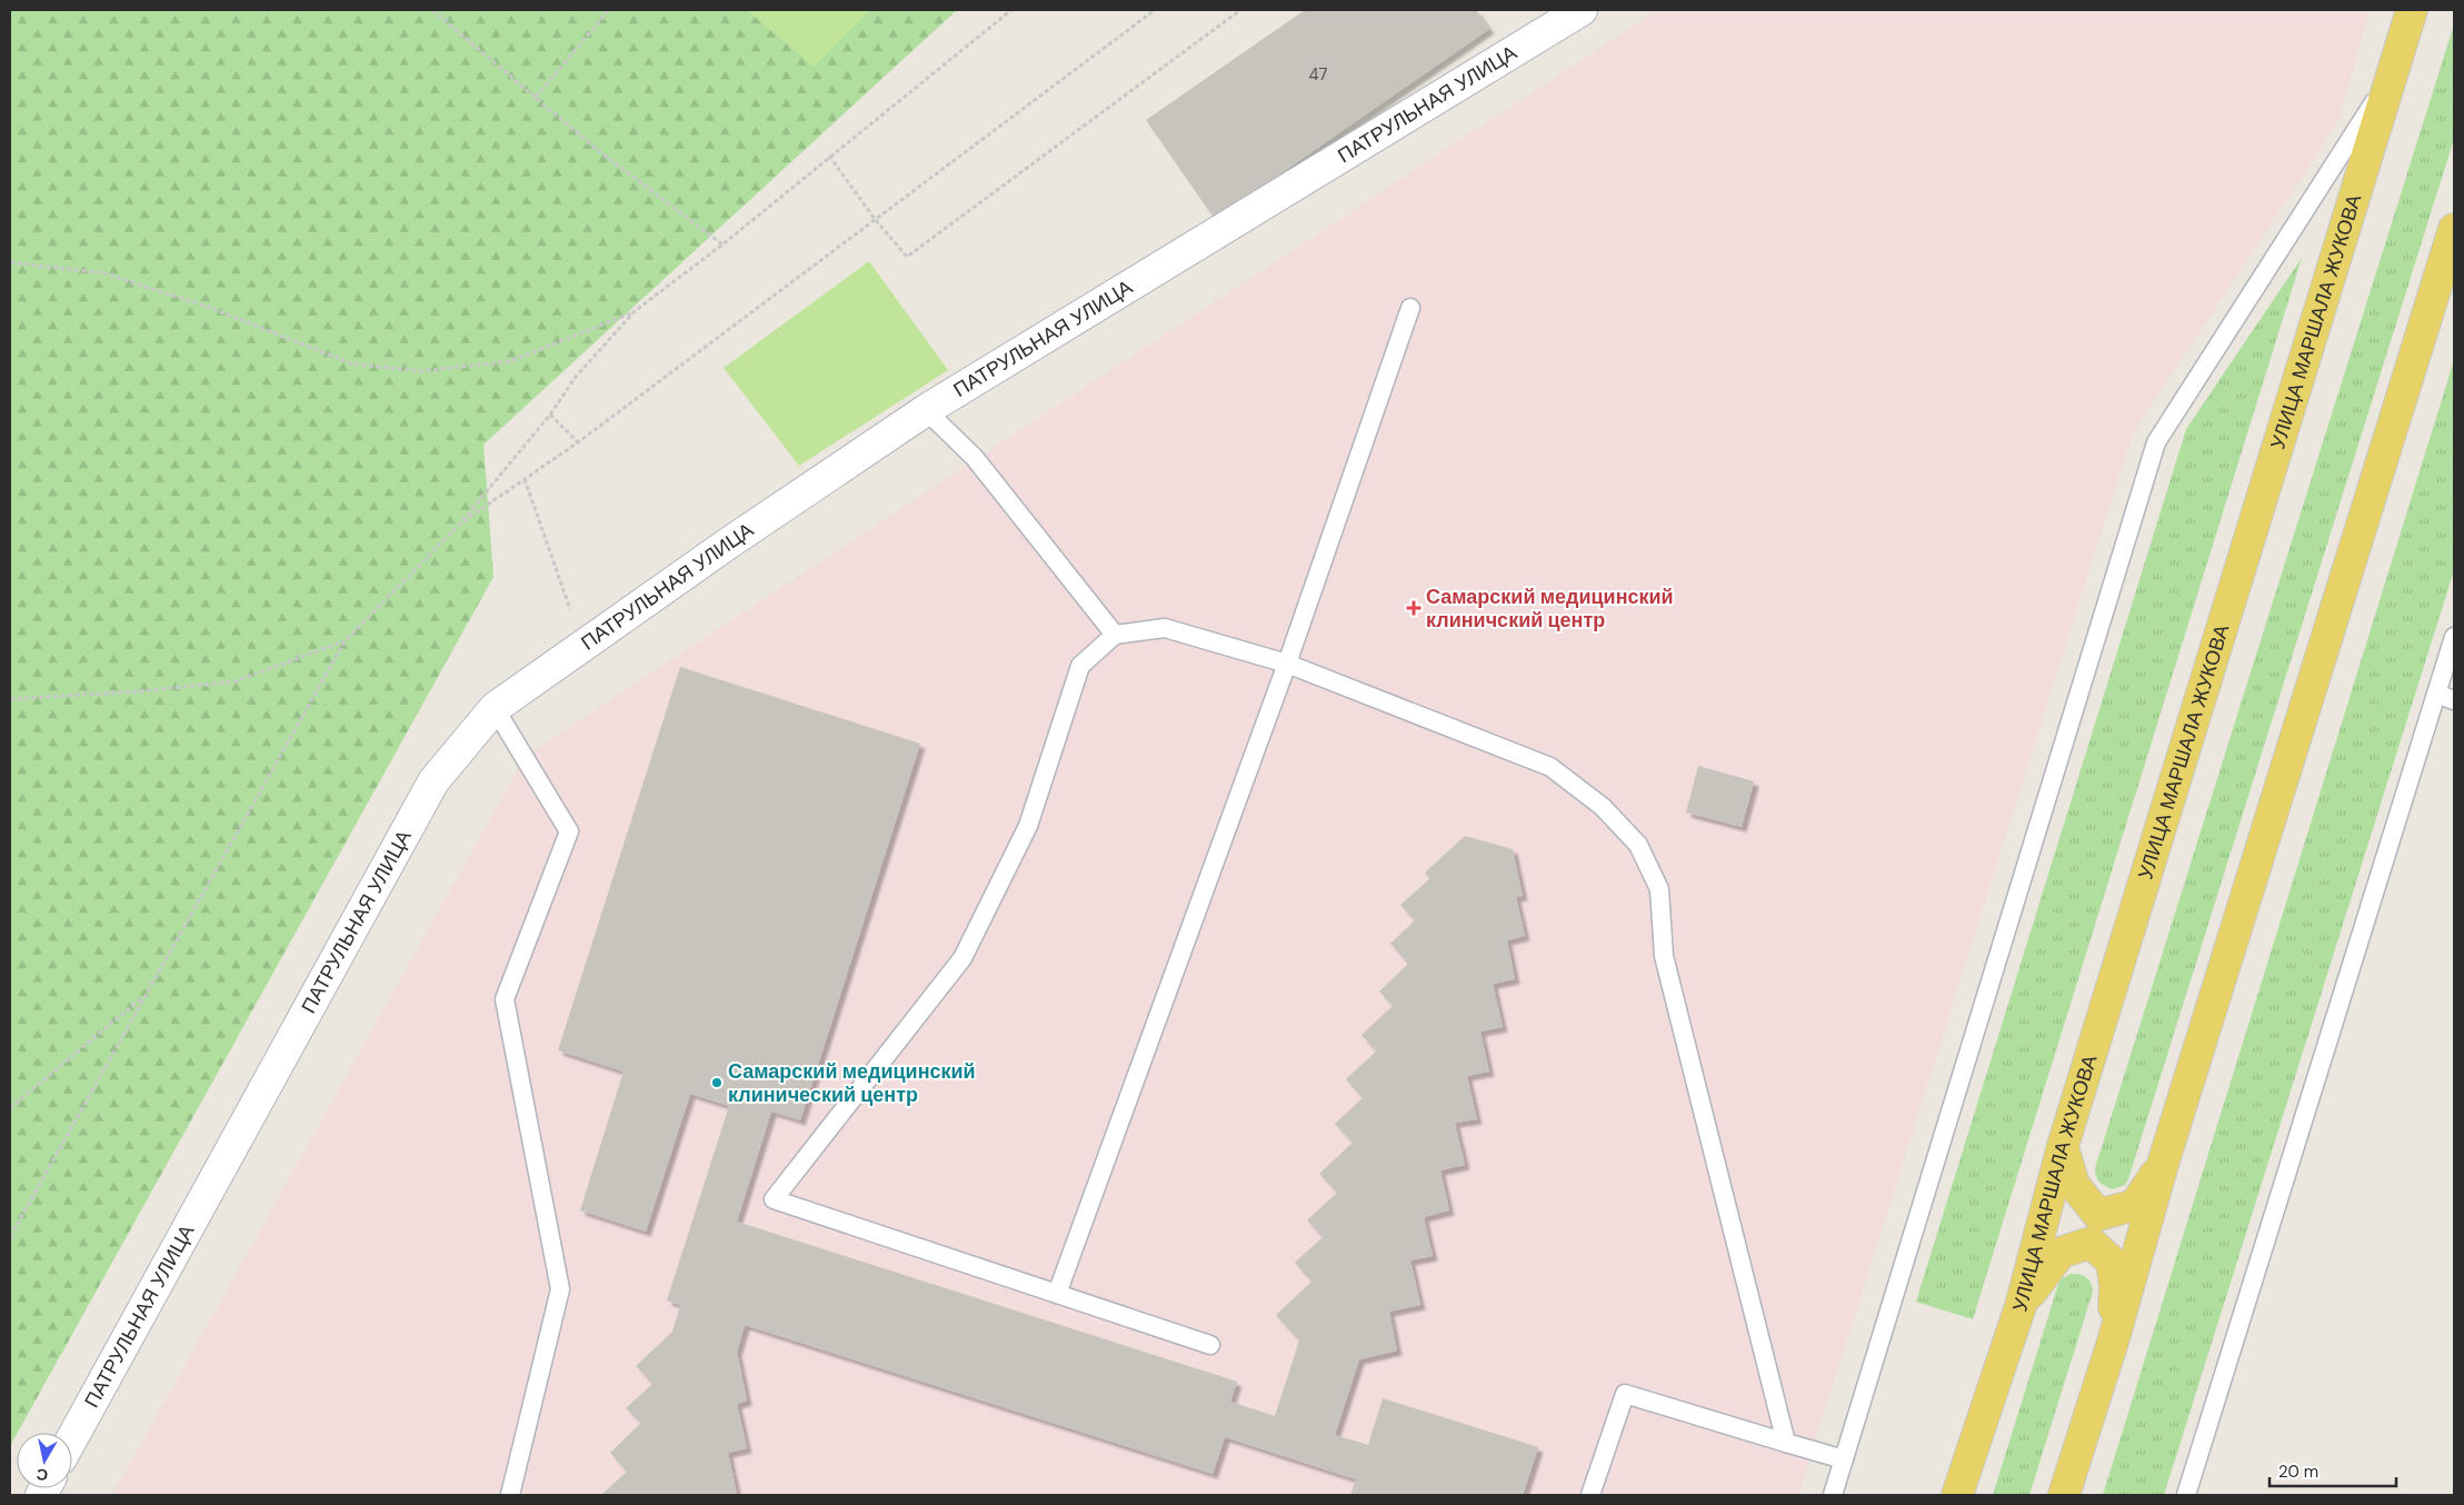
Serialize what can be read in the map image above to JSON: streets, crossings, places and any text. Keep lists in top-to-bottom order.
{
  "streets": {
    "main road": ["УЛИЦА МАРШАЛА ЖУКОВА"],
    "street": ["ПАТРУЛЬНАЯ УЛИЦА"]
  },
  "places": {
    "health": ["Самарский медицинский клиничский центр"],
    "other": ["Самарский медицинский клинический центр"]
  },
  "house_numbers": ["47"],
  "scale_bar": "20 m",
  "north": "bottom"
}
